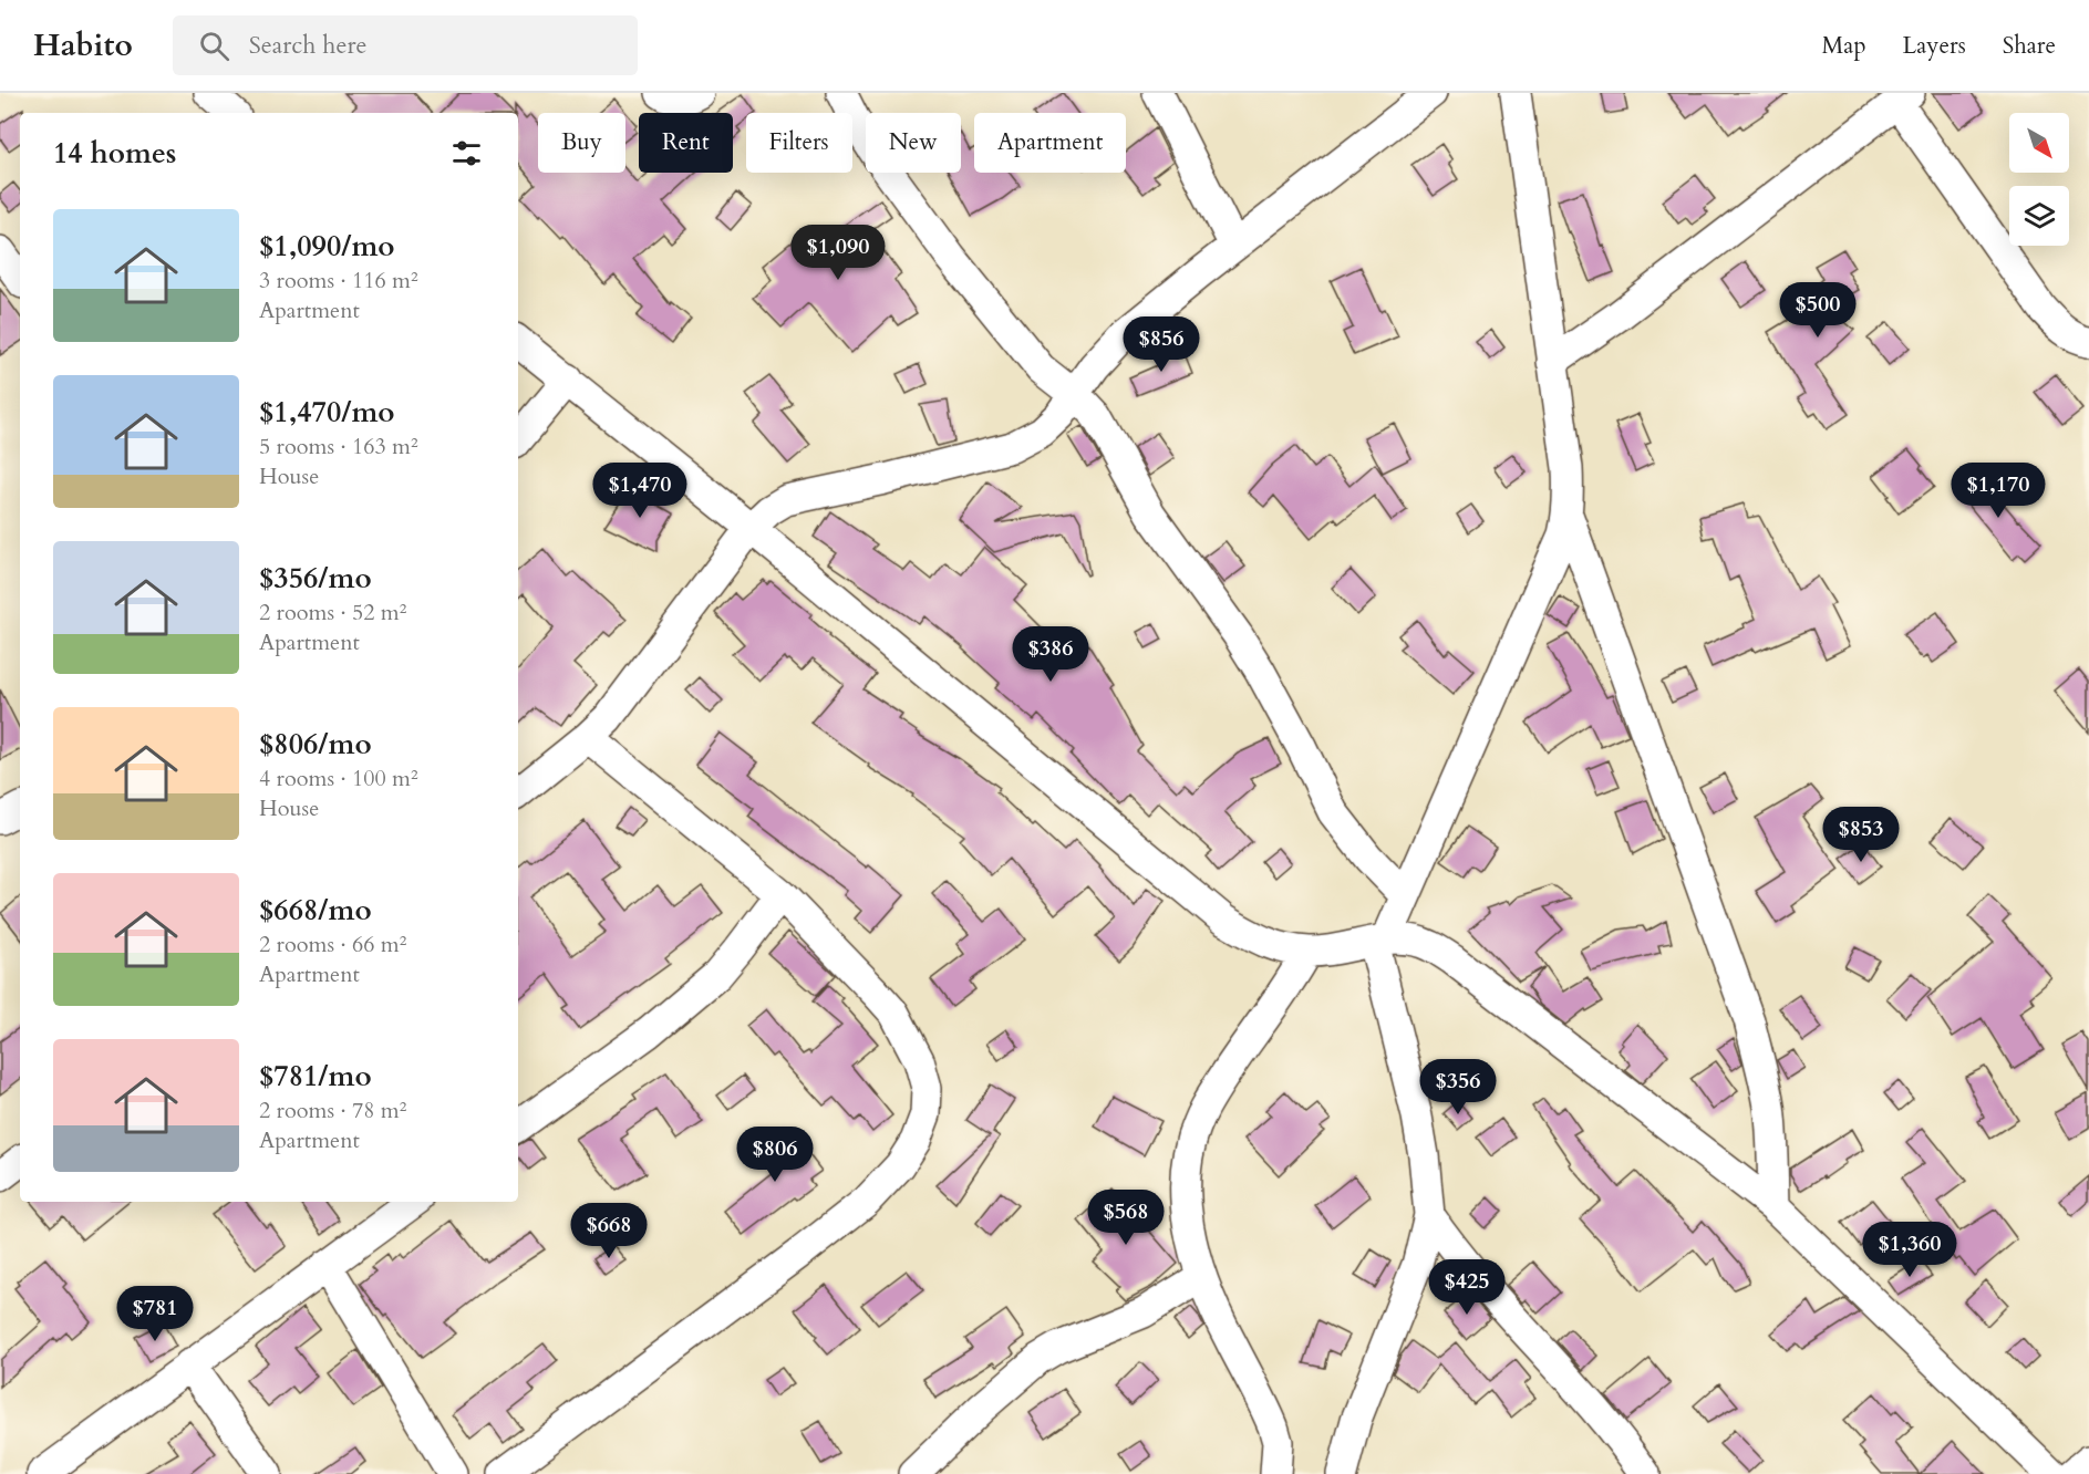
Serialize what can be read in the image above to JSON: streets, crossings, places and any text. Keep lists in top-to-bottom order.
{
  "north": "bottom right",
  "page": {
    "header": "Habito",
    "search": "Search here",
    "nav": ["Map", "Layers", "Share"],
    "chip": [
      "Buy",
      "Rent",
      "Filters",
      "New",
      "Apartment"
    ],
    "heading": "14 homes",
    "list": [
      {
        "name": "$1,090/mo",
        "note": "3 rooms · 116 m² · Apartment"
      },
      {
        "name": "$1,470/mo",
        "note": "5 rooms · 163 m² · House"
      },
      {
        "name": "$356/mo",
        "note": "2 rooms · 52 m² · Apartment"
      },
      {
        "name": "$806/mo",
        "note": "4 rooms · 100 m² · House"
      },
      {
        "name": "$668/mo",
        "note": "2 rooms · 66 m² · Apartment"
      },
      {
        "name": "$781/mo",
        "note": "2 rooms · 78 m² · Apartment"
      }
    ],
    "price": [
      "$1,090",
      "$500",
      "$856",
      "$1,470",
      "$1,170",
      "$386",
      "$853",
      "$356",
      "$806",
      "$568",
      "$668",
      "$1,360",
      "$425",
      "$781"
    ]
  }
}
